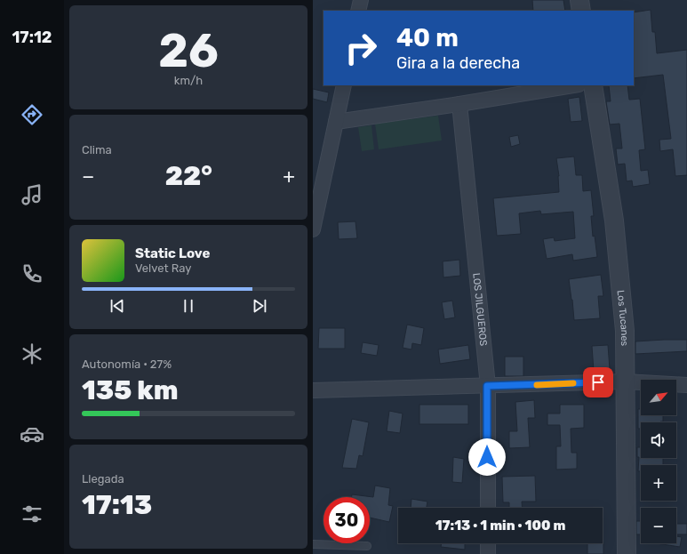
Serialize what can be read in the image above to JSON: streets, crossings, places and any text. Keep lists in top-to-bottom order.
{
  "streets": {
    "street": ["LOS JILGUEROS", "Los Tucanes"]
  },
  "north": "top right",
  "page": {
    "tabs": "17:12",
    "tile": [
      ["26", "km/h"],
      "Clima",
      ["Autonomía · 27%", "135 km"],
      ["Llegada", "17:13"]
    ],
    "turn": ["40 m", "Gira a la derecha"],
    "heat": ["−", "22°", "+"],
    "song": ["Static Love", "Velvet Ray"],
    "map_buttons": ["+", "−"],
    "limit": "30",
    "trip": "17:13 · 1 min · 100 m"
  }
}
